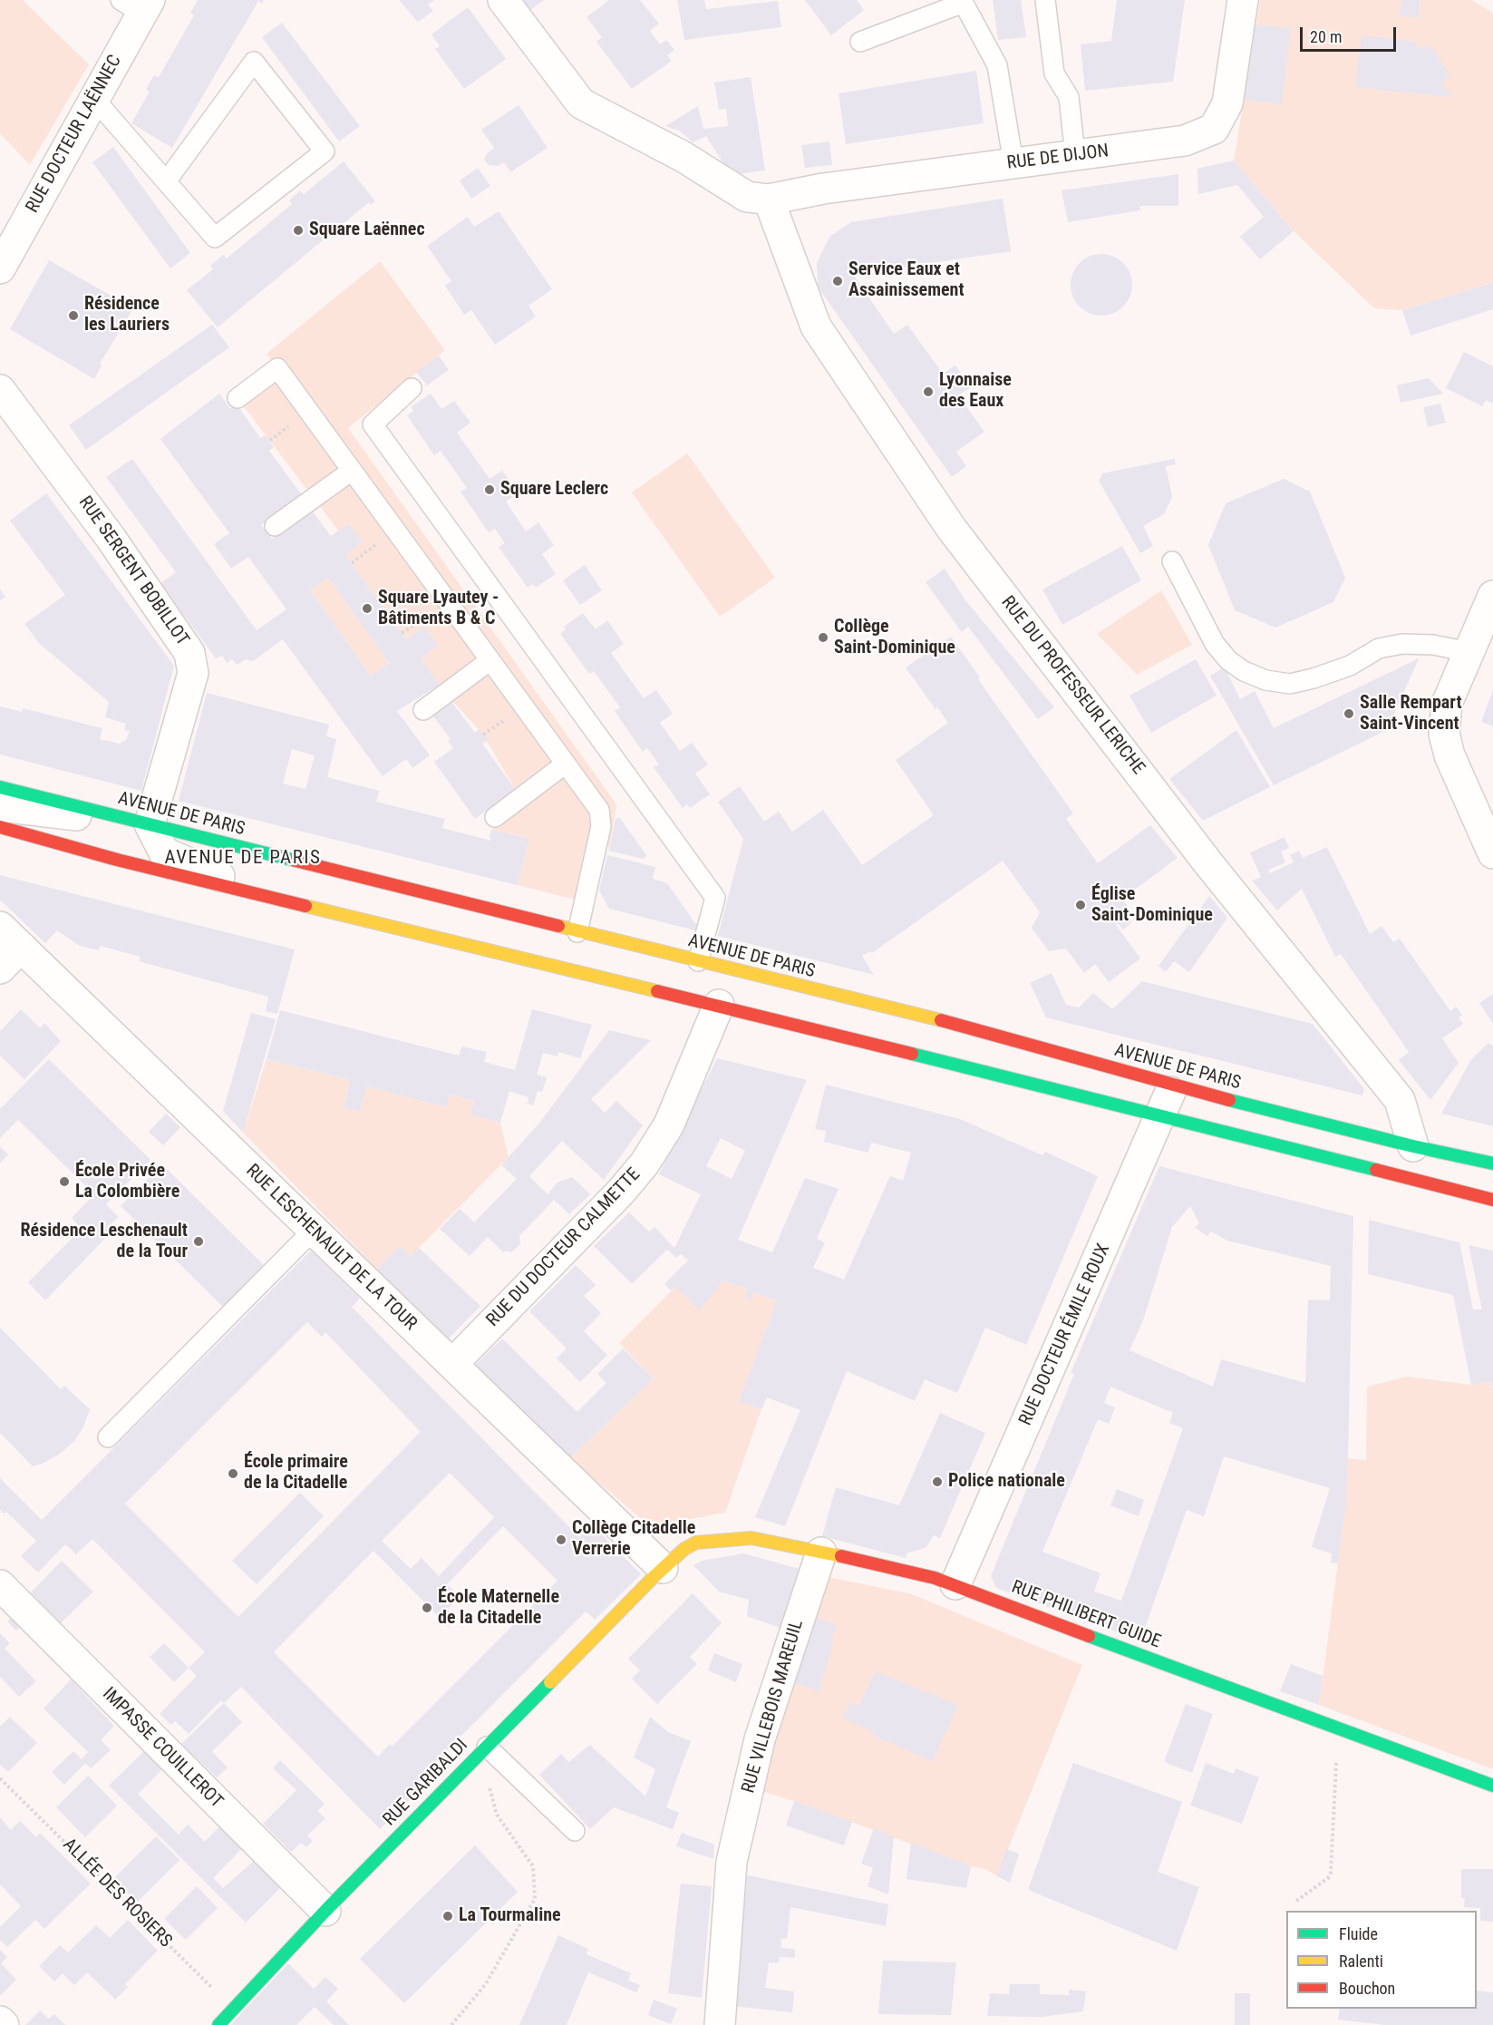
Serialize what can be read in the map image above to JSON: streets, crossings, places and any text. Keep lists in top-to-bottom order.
{
  "streets": {
    "main road": ["AVENUE DE PARIS", "RUE PHILIBERT GUIDE", "RUE GARIBALDI"],
    "street": [
      "RUE DOCTEUR LAËNNEC",
      "RUE DE DIJON",
      "RUE SERGENT BOBILLOT",
      "RUE DU PROFESSEUR LERICHE",
      "RUE LESCHENAULT DE LA TOUR",
      "RUE DU DOCTEUR CALMETTE",
      "RUE DOCTEUR ÉMILE ROUX",
      "RUE VILLEBOIS MAREUIL",
      "IMPASSE COUILLEROT"
    ],
    "path": ["ALLÉE DES ROSIERS"]
  },
  "crossings": [
    ["RUE DE DIJON", "RUE DU PROFESSEUR LERICHE"],
    ["RUE SERGENT BOBILLOT", "AVENUE DE PARIS"],
    ["RUE DU PROFESSEUR LERICHE", "AVENUE DE PARIS"],
    ["AVENUE DE PARIS", "RUE DOCTEUR ÉMILE ROUX"],
    ["RUE LESCHENAULT DE LA TOUR", "RUE DU DOCTEUR CALMETTE"],
    ["RUE LESCHENAULT DE LA TOUR", "RUE PHILIBERT GUIDE"],
    ["RUE LESCHENAULT DE LA TOUR", "RUE GARIBALDI"],
    ["RUE DOCTEUR ÉMILE ROUX", "RUE PHILIBERT GUIDE"],
    ["RUE PHILIBERT GUIDE", "RUE VILLEBOIS MAREUIL"],
    ["RUE PHILIBERT GUIDE", "RUE GARIBALDI"],
    ["IMPASSE COUILLEROT", "RUE GARIBALDI"],
    ["RUE GARIBALDI", "ALLÉE DES ROSIERS"]
  ],
  "districts": ["AVENUE DE PARIS"],
  "places": [
    "Square Laënnec",
    "Service Eaux et Assainissement",
    "Résidence les Lauriers",
    "Lyonnaise des Eaux",
    "Square Leclerc",
    "Square Lyautey - Bâtiments B & C",
    "Collège Saint-Dominique",
    "Salle Rempart Saint-Vincent",
    "Église Saint-Dominique",
    "École Privée La Colombière",
    "Résidence Leschenault de la Tour",
    "École primaire de la Citadelle",
    "Police nationale",
    "Collège Citadelle Verrerie",
    "École Maternelle de la Citadelle",
    "La Tourmaline"
  ],
  "legend": ["Fluide", "Ralenti", "Bouchon"],
  "scale_bar": "20 m"
}
